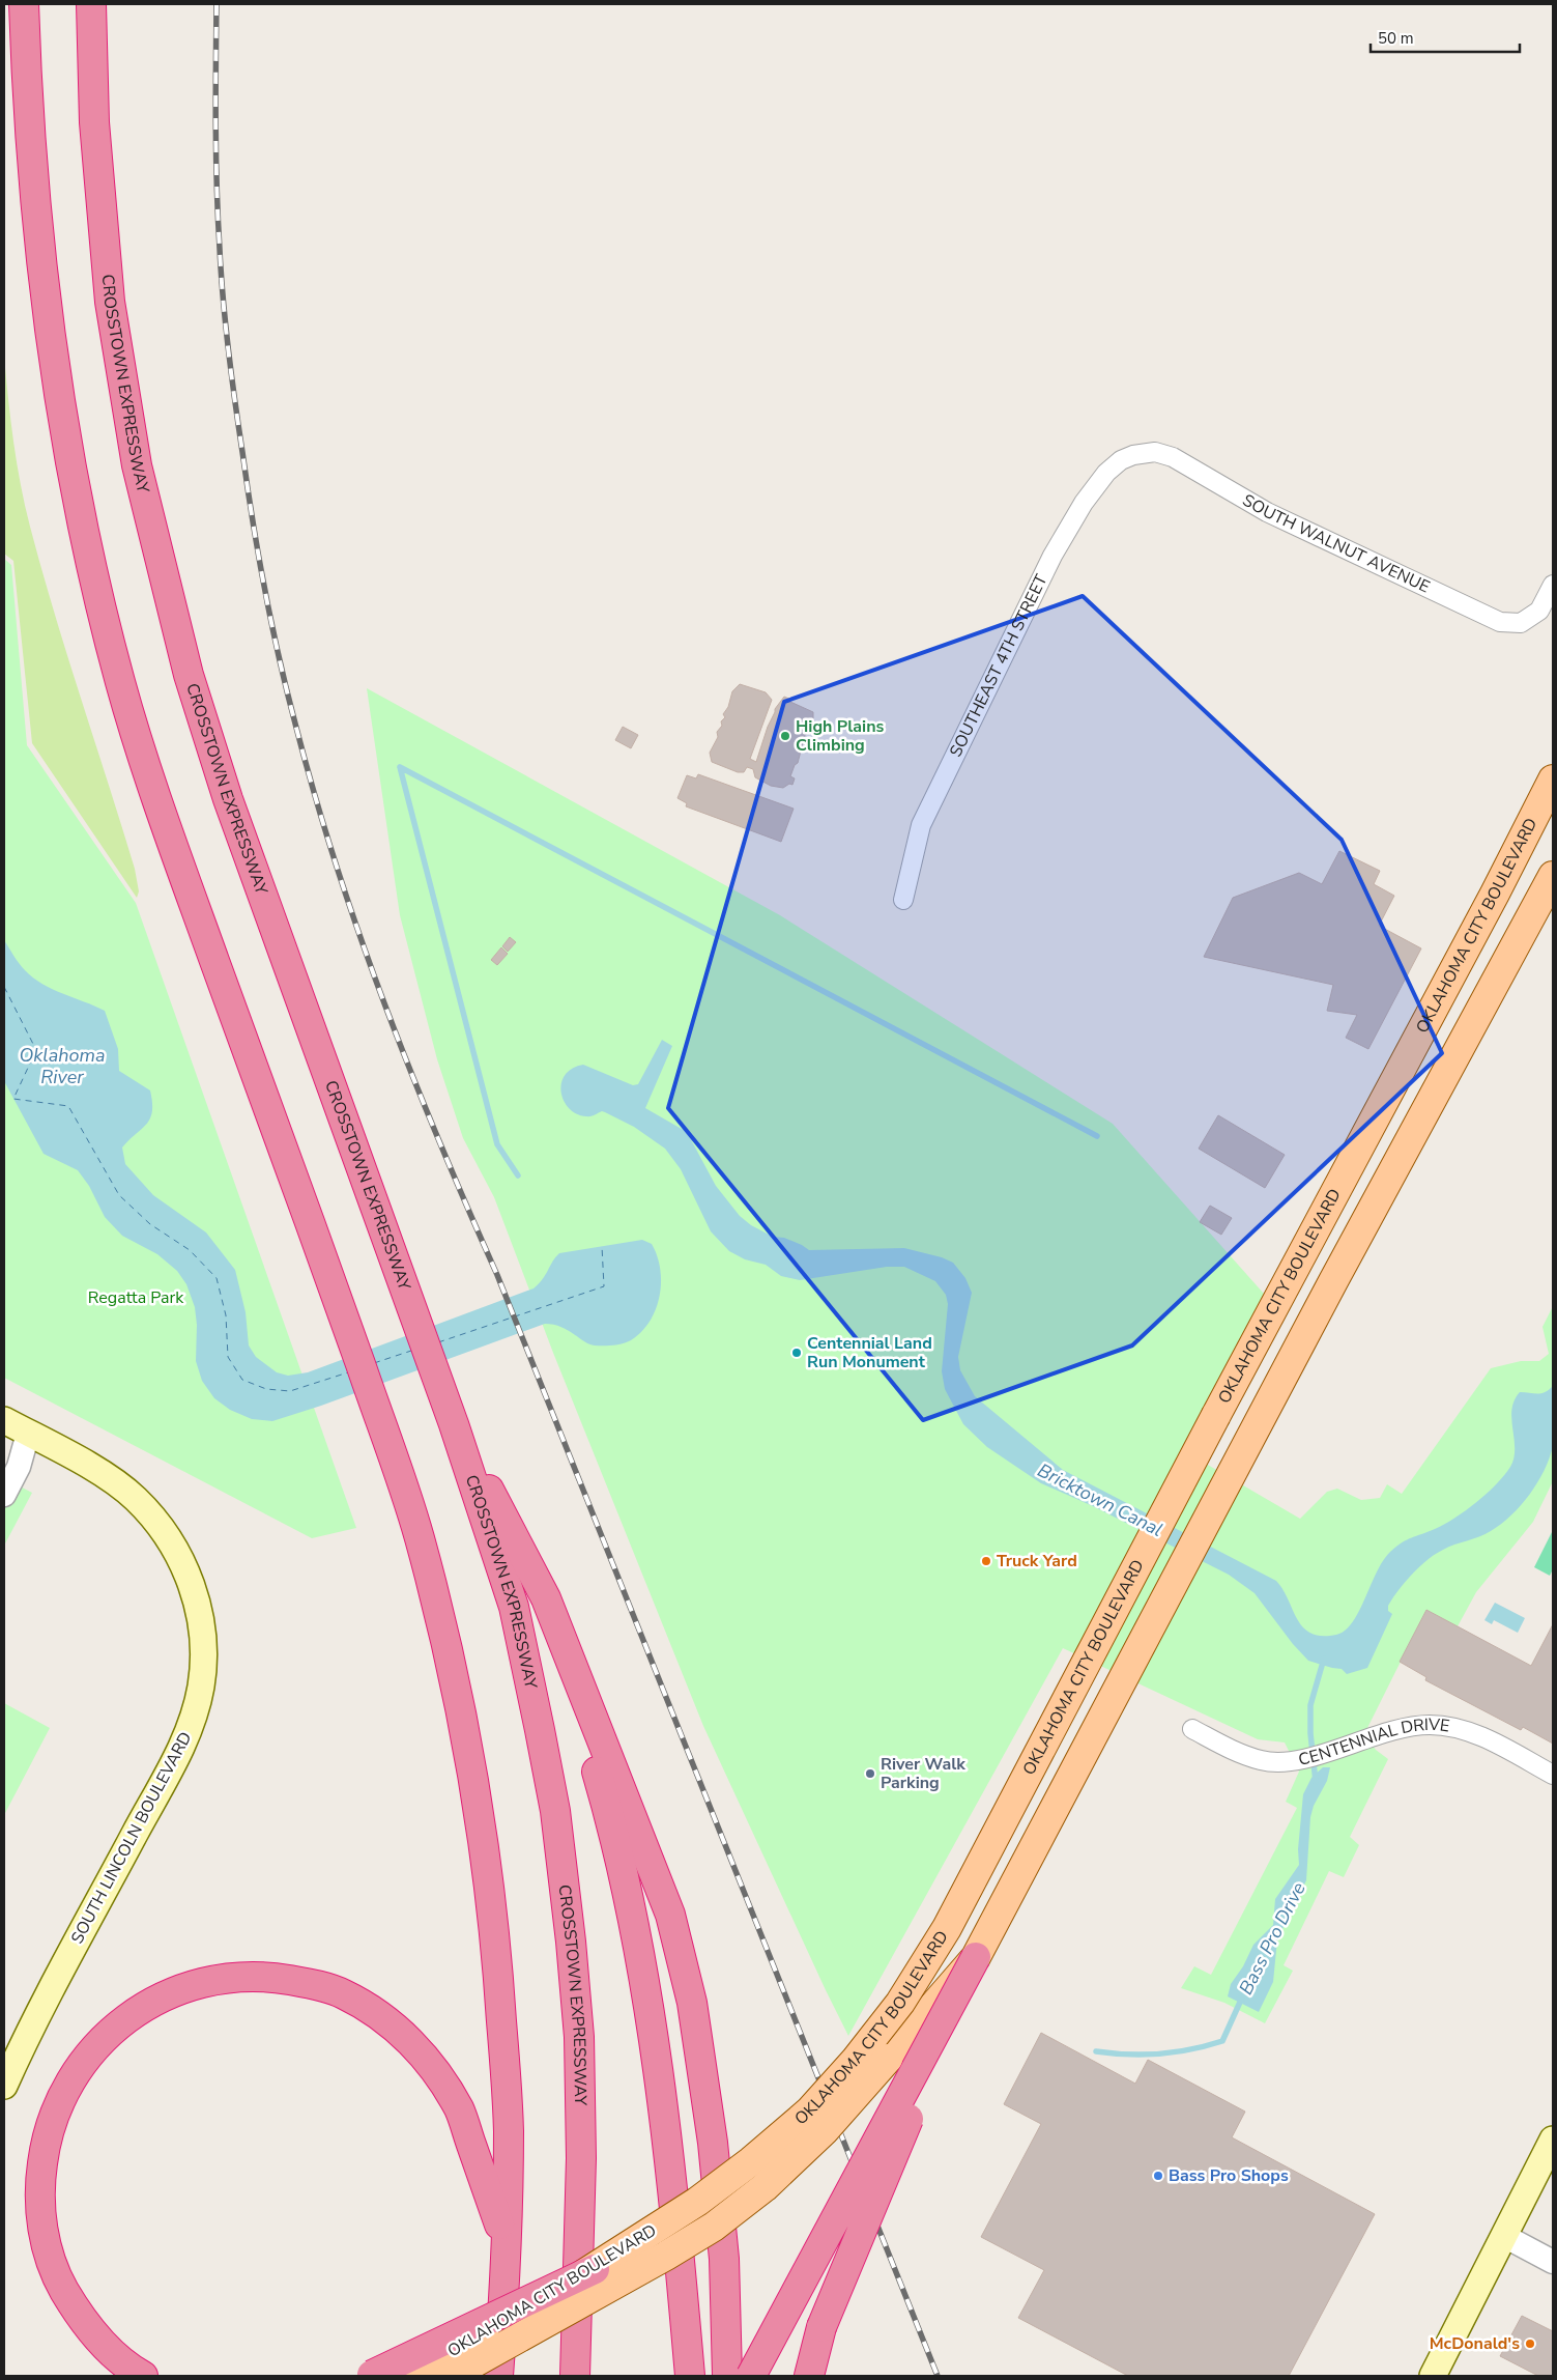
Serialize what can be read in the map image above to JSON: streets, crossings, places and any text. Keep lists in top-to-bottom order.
{
  "streets": {
    "highway": ["CROSSTOWN EXPRESSWAY"],
    "main road": ["OKLAHOMA CITY BOULEVARD", "SOUTH LINCOLN BOULEVARD"],
    "street": ["SOUTH WALNUT AVENUE", "SOUTHEAST 4TH STREET", "CENTENNIAL DRIVE"]
  },
  "crossings": [
    ["SOUTH WALNUT AVENUE", "SOUTHEAST 4TH STREET"]
  ],
  "water": ["Oklahoma River", "Bricktown Canal", "Bass Pro Drive"],
  "parks": ["Regatta Park"],
  "places": [
    "High Plains Climbing",
    "Centennial Land Run Monument",
    "Truck Yard",
    "River Walk Parking",
    "Bass Pro Shops",
    "McDonald's"
  ],
  "scale_bar": "50 m"
}
